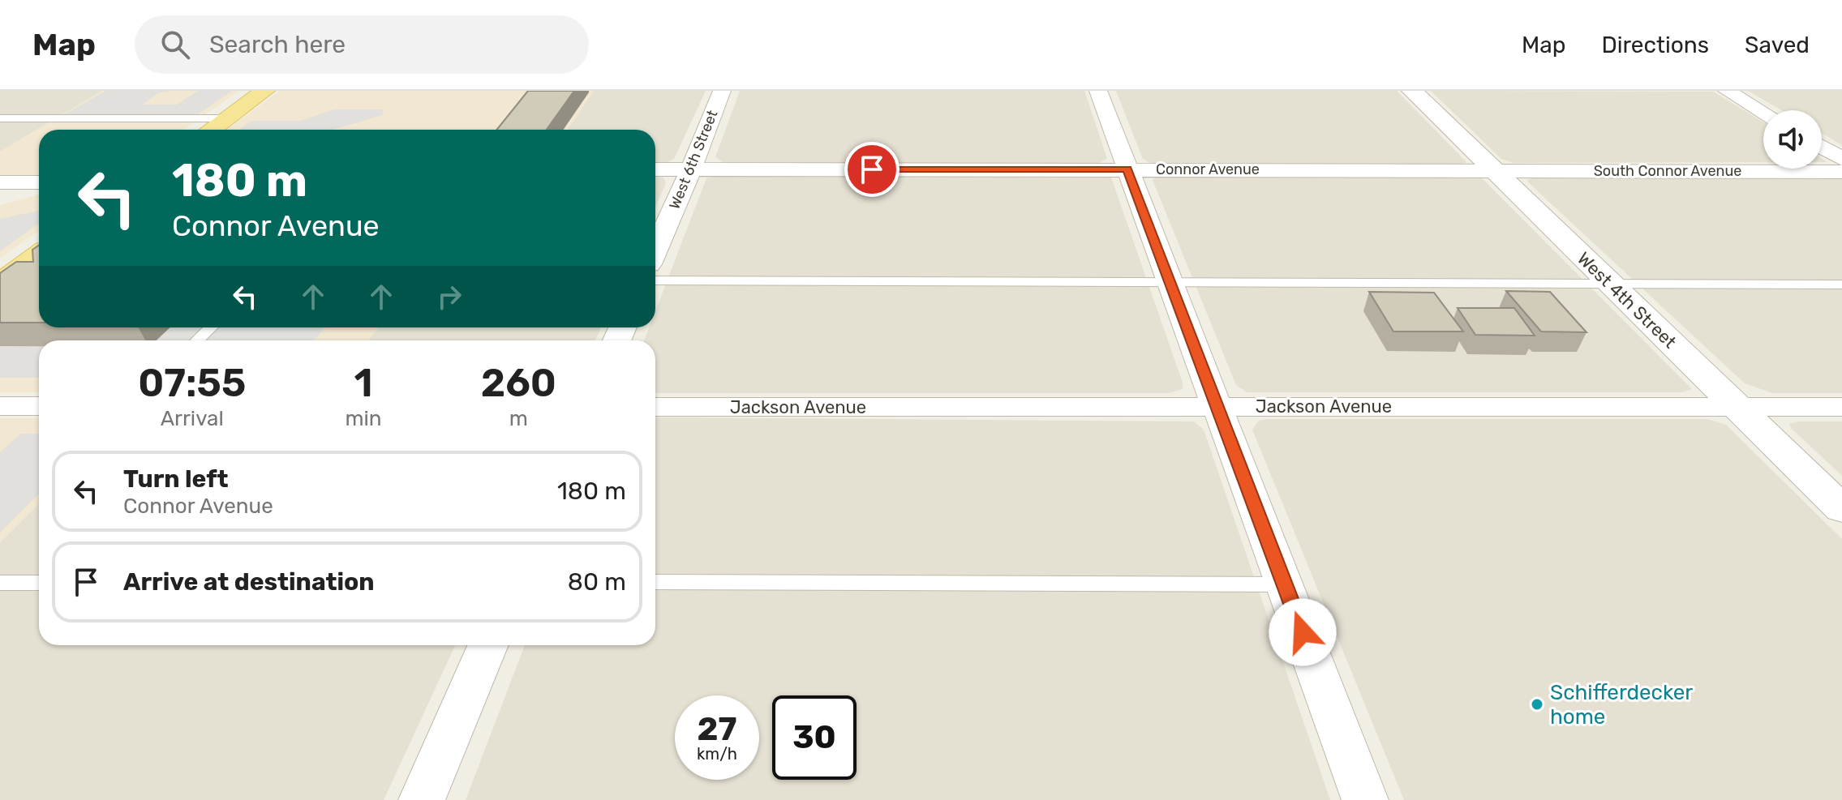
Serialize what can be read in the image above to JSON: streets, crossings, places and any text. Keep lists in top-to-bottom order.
{
  "streets": {
    "street": [
      "West 6th Street",
      "Connor Avenue",
      "South Connor Avenue",
      "West 4th Street",
      "Jackson Avenue"
    ]
  },
  "crossings": [
    ["West 6th Street", "Connor Avenue"],
    ["Connor Avenue", "South Connor Avenue"],
    ["Connor Avenue", "West 4th Street"],
    ["South Connor Avenue", "West 4th Street"],
    ["West 4th Street", "Jackson Avenue"]
  ],
  "places": ["Schifferdecker home"],
  "page": {
    "header": "Map",
    "search": "Search here",
    "nav": ["Map", "Directions", "Saved"],
    "turn": ["180 m", "Connor Avenue"],
    "eta": [
      "07:55",
      "Arrival",
      "1",
      "min",
      "260",
      "m"
    ],
    "list": [
      {
        "name": "Turn left",
        "note": "Connor Avenue",
        "value": "180 m"
      },
      {
        "name": "Arrive at destination",
        "value": "80 m"
      }
    ],
    "speed": "27 km/h",
    "limit": "30"
  }
}
